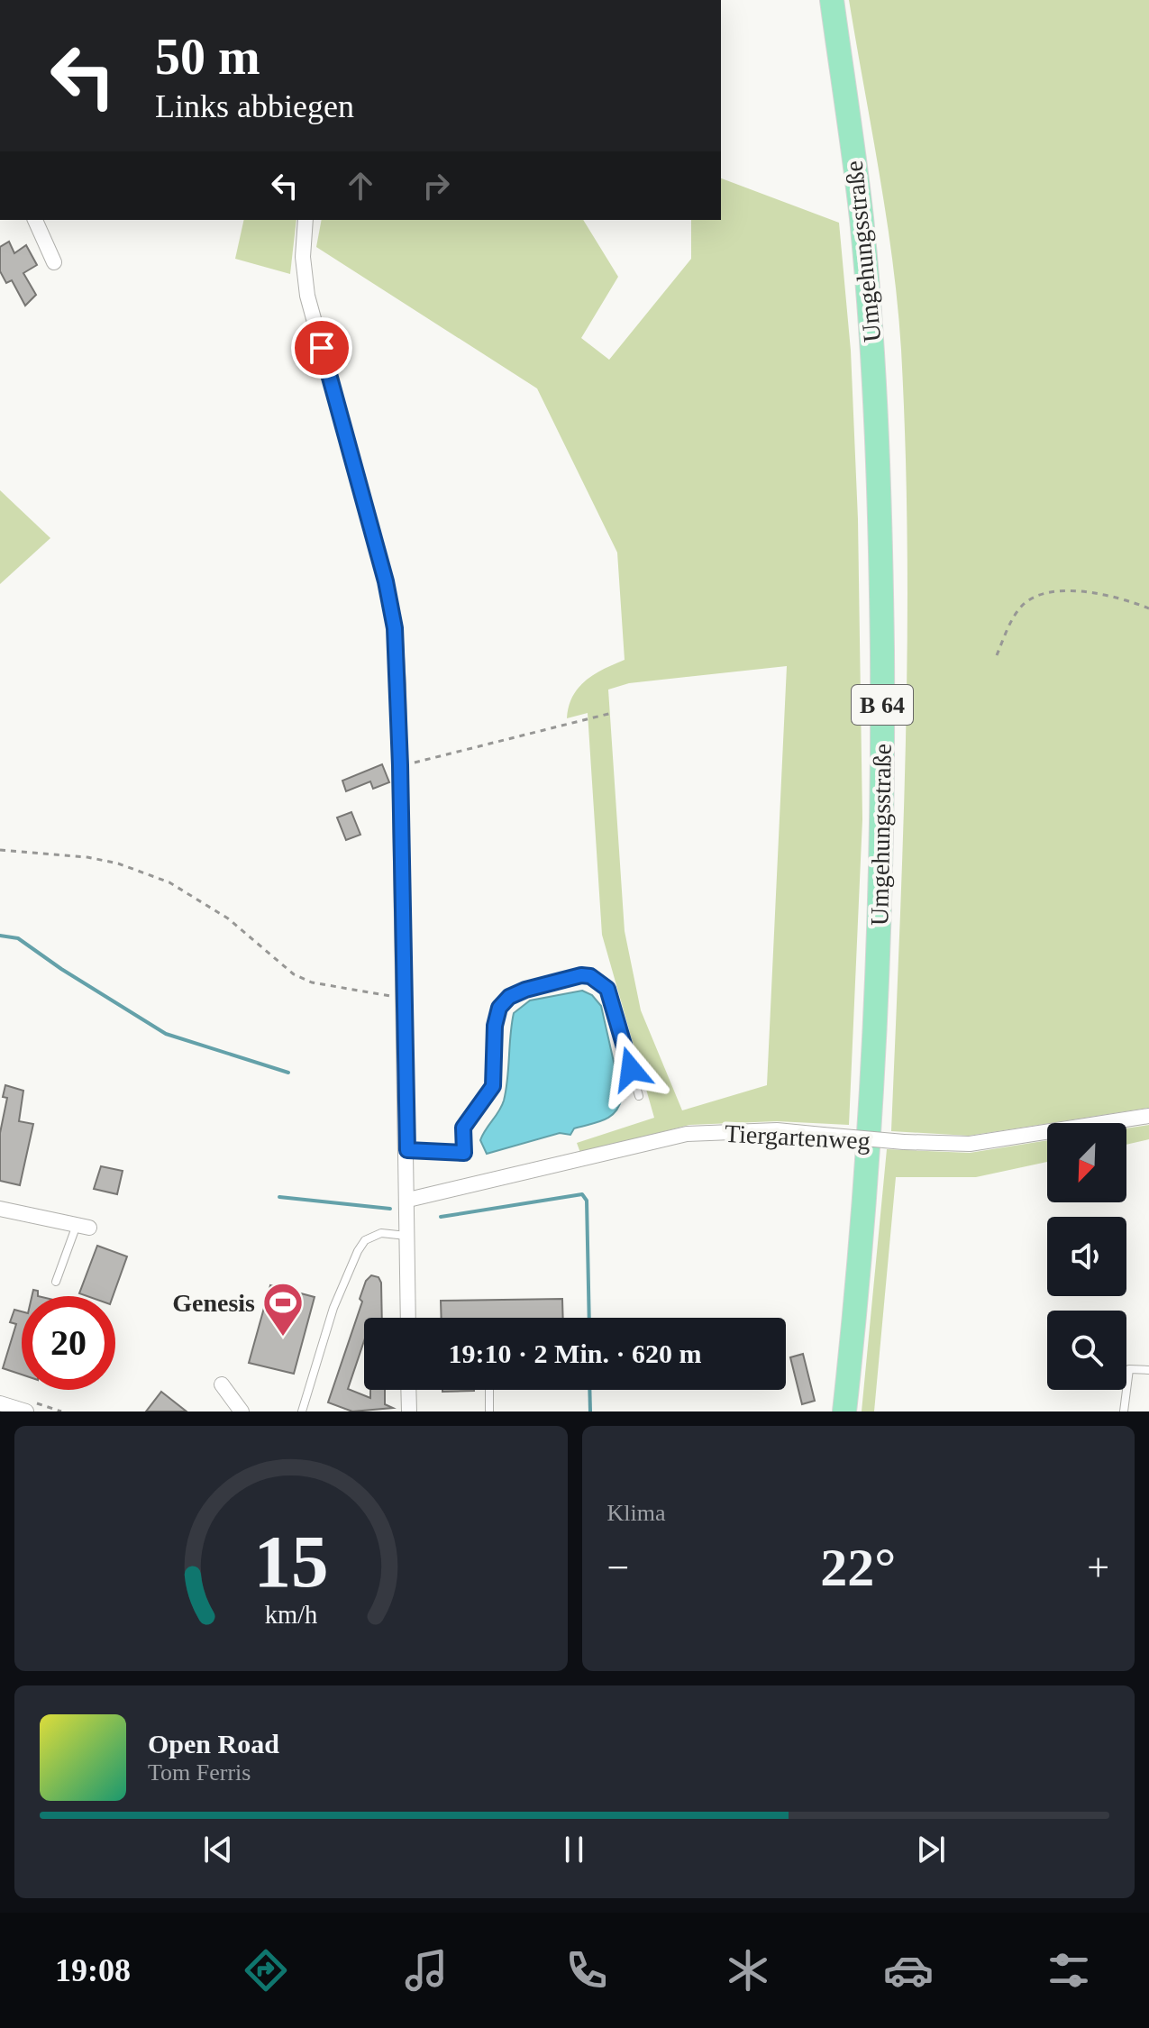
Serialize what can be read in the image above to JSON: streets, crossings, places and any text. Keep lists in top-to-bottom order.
{
  "streets": {
    "main road": ["Umgehungsstraße", "B 64"],
    "street": ["Tiergartenweg"]
  },
  "places": {
    "sports": ["Genesis"]
  },
  "north": "bottom left",
  "page": {
    "turn": ["50 m", "Links abbiegen"],
    "limit": "20",
    "trip": "19:10 · 2 Min. · 620 m",
    "tile": "Klima",
    "heat": ["−", "22°", "+"],
    "song": ["Open Road", "Tom Ferris"],
    "tabs": "19:08",
    "gauge": ["15", "km/h"]
  }
}
